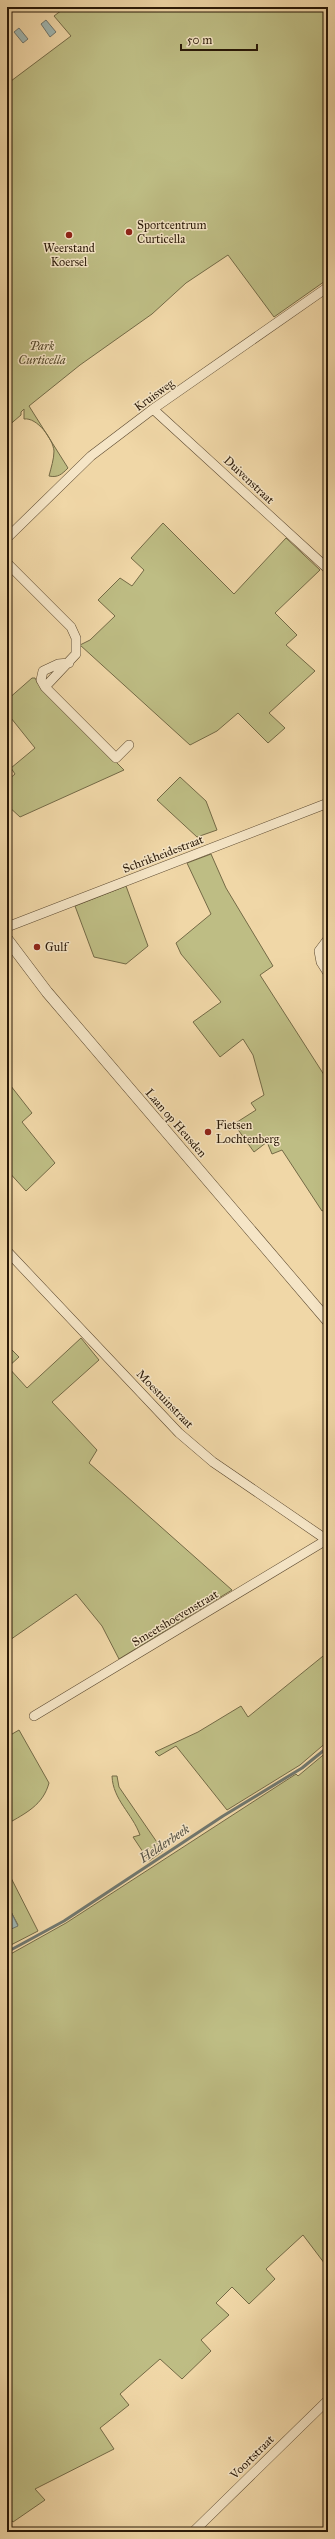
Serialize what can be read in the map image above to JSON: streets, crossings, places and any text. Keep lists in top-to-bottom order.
{
  "streets": {
    "street": [
      "Kruisweg",
      "Duivenstraat",
      "Schrikheidestraat",
      "Laan op Heusden",
      "Moestuinstraat",
      "Smeetshoevenstraat",
      "Voortstraat"
    ]
  },
  "crossings": [
    ["Kruisweg", "Duivenstraat"],
    ["Moestuinstraat", "Smeetshoevenstraat"]
  ],
  "water": ["Helderbeek"],
  "parks": ["Park Curticella"],
  "places": [
    "Sportcentrum Curticella",
    "Weerstand Koersel",
    "Gulf",
    "Fietsen Lochtenberg"
  ],
  "scale_bar": "50 m"
}
